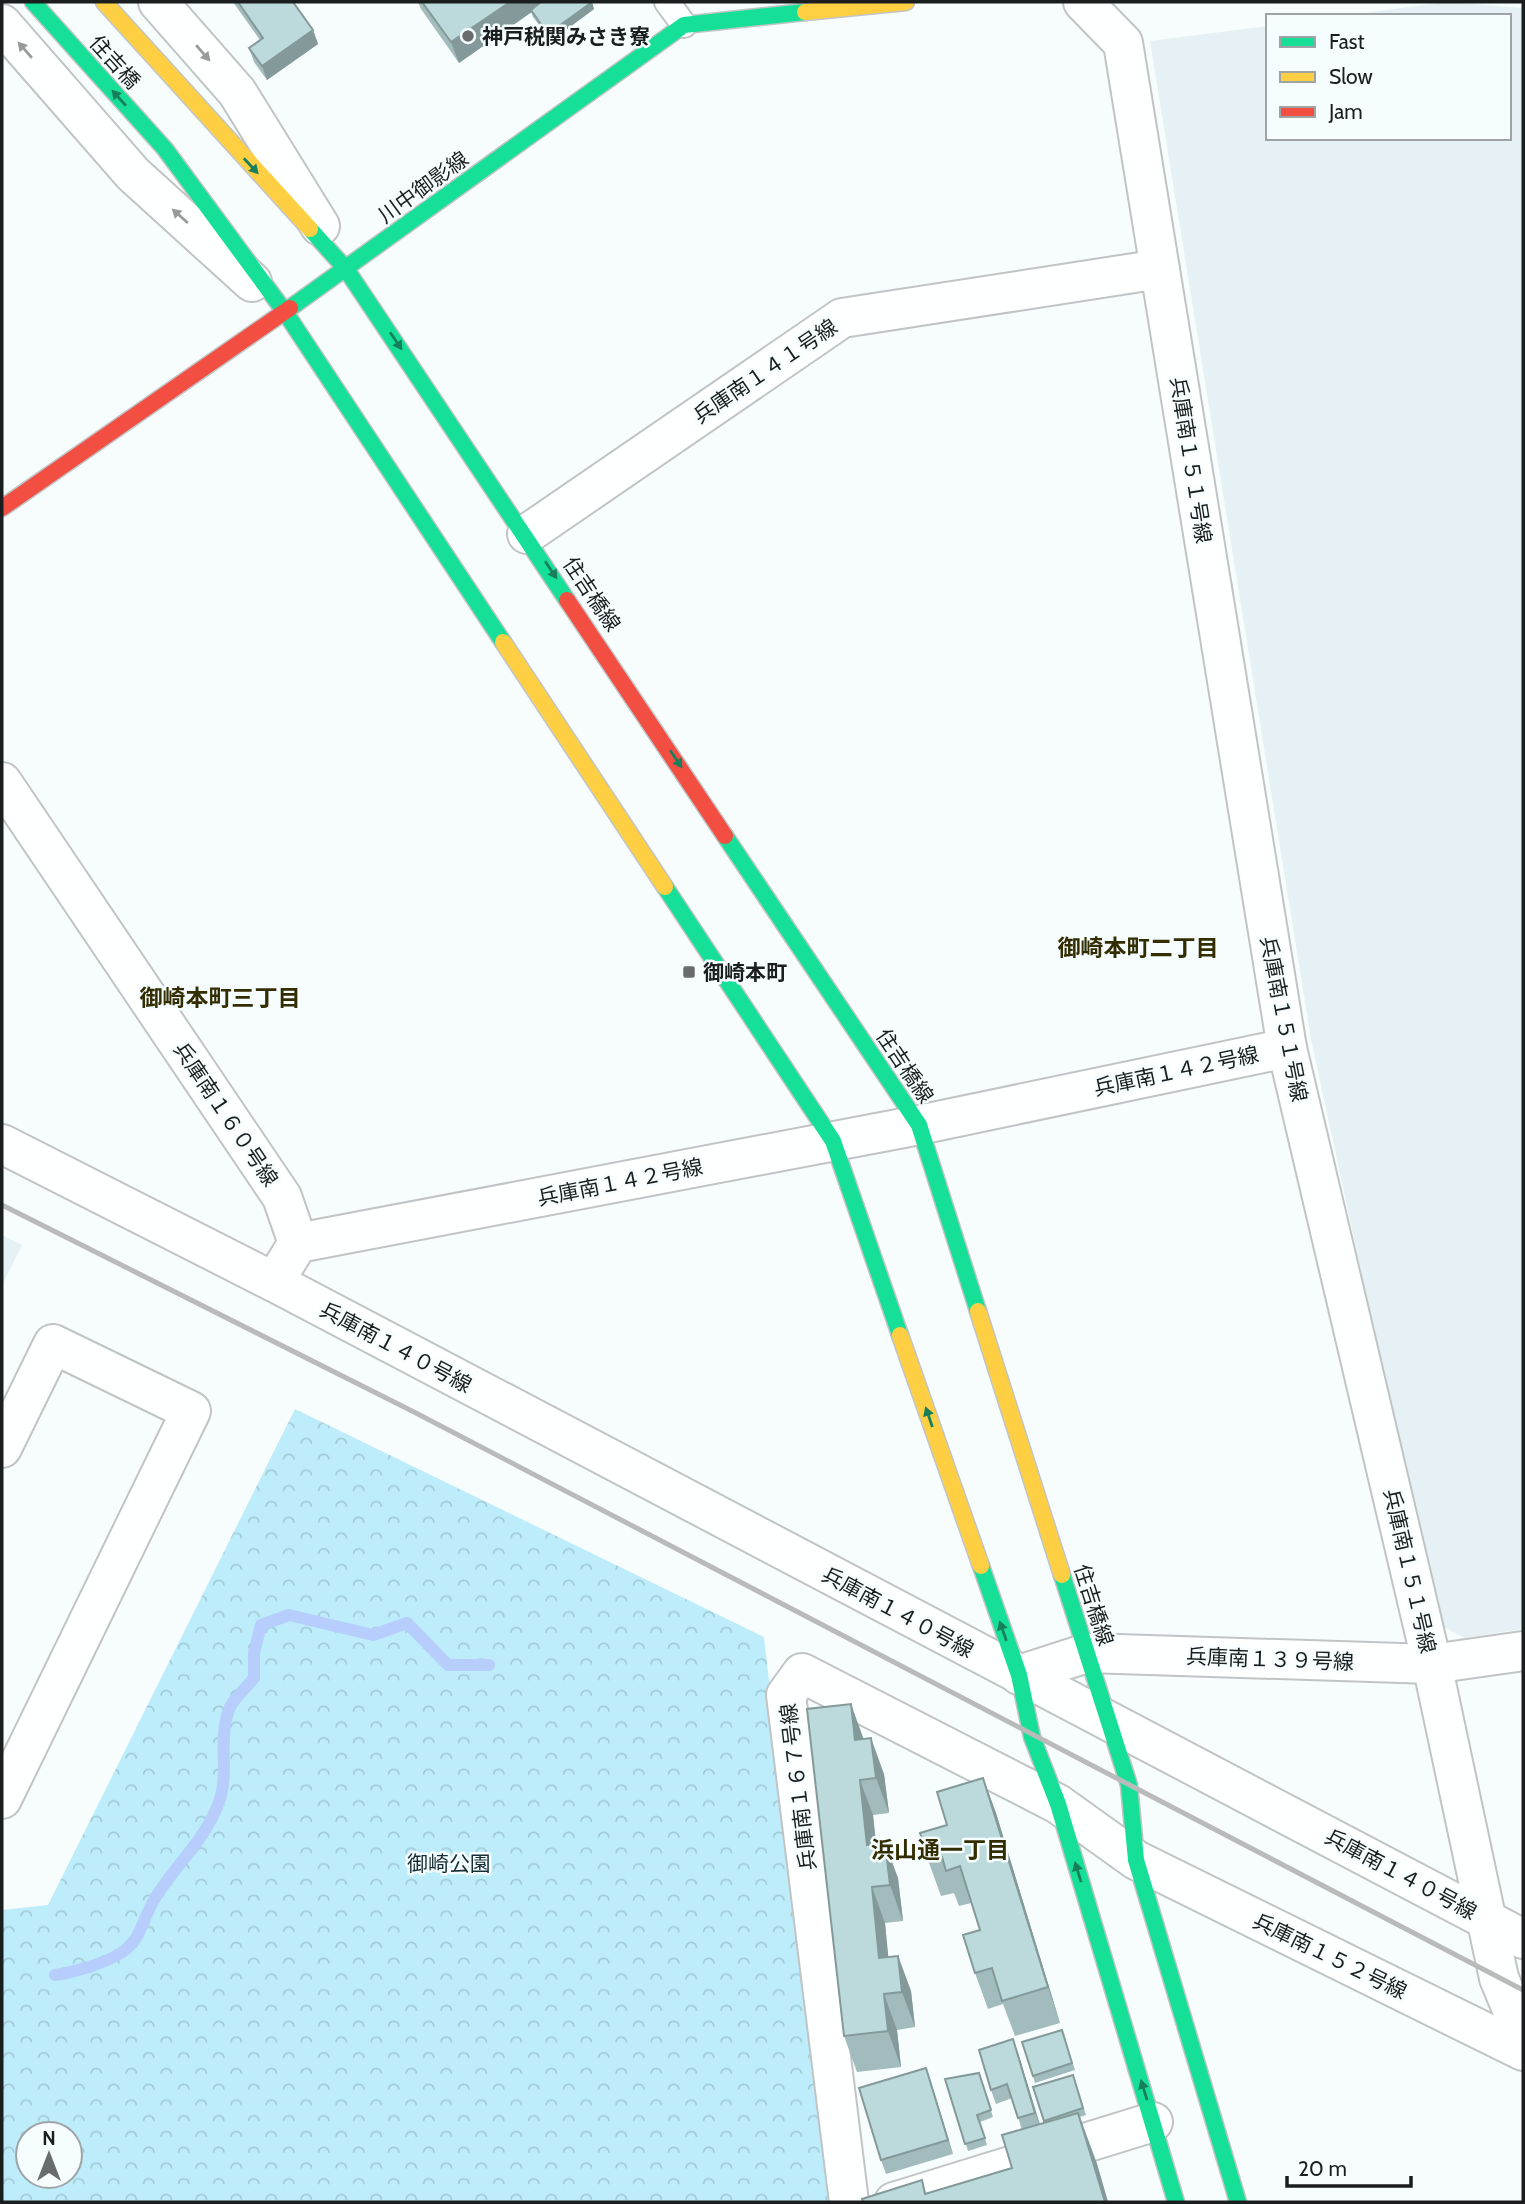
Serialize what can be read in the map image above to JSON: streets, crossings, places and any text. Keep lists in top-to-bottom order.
{
  "streets": {
    "street": [
      "住吉橋",
      "川中御影線",
      "兵庫南１４１号線",
      "兵庫南１５１号線",
      "住吉橋線",
      "兵庫南１４２号線",
      "兵庫南１６０号線",
      "兵庫南１４０号線",
      "兵庫南１３９号線",
      "兵庫南１６７号線",
      "兵庫南１５２号線"
    ]
  },
  "crossings": [
    ["住吉橋", "川中御影線"],
    ["住吉橋", "住吉橋線"],
    ["川中御影線", "住吉橋線"],
    ["兵庫南１４１号線", "兵庫南１５１号線"],
    ["兵庫南１４１号線", "住吉橋線"],
    ["兵庫南１５１号線", "兵庫南１４２号線"],
    ["兵庫南１５１号線", "兵庫南１４０号線"],
    ["兵庫南１５１号線", "兵庫南１３９号線"],
    ["住吉橋線", "兵庫南１４２号線"],
    ["住吉橋線", "兵庫南１４０号線"],
    ["住吉橋線", "兵庫南１３９号線"],
    ["住吉橋線", "兵庫南１６７号線"],
    ["住吉橋線", "兵庫南１５２号線"],
    ["兵庫南１４２号線", "兵庫南１６０号線"],
    ["兵庫南１４０号線", "兵庫南１３９号線"],
    ["兵庫南１６７号線", "兵庫南１５２号線"]
  ],
  "districts": ["御崎本町二丁目", "御崎本町三丁目", "浜山通一丁目"],
  "parks": ["御崎公園"],
  "places": {
    "other": ["神戸税関みさき寮"],
    "transit": ["御崎本町"]
  },
  "legend": ["Fast", "Slow", "Jam"],
  "scale_bar": "20 m",
  "north": "top"
}
